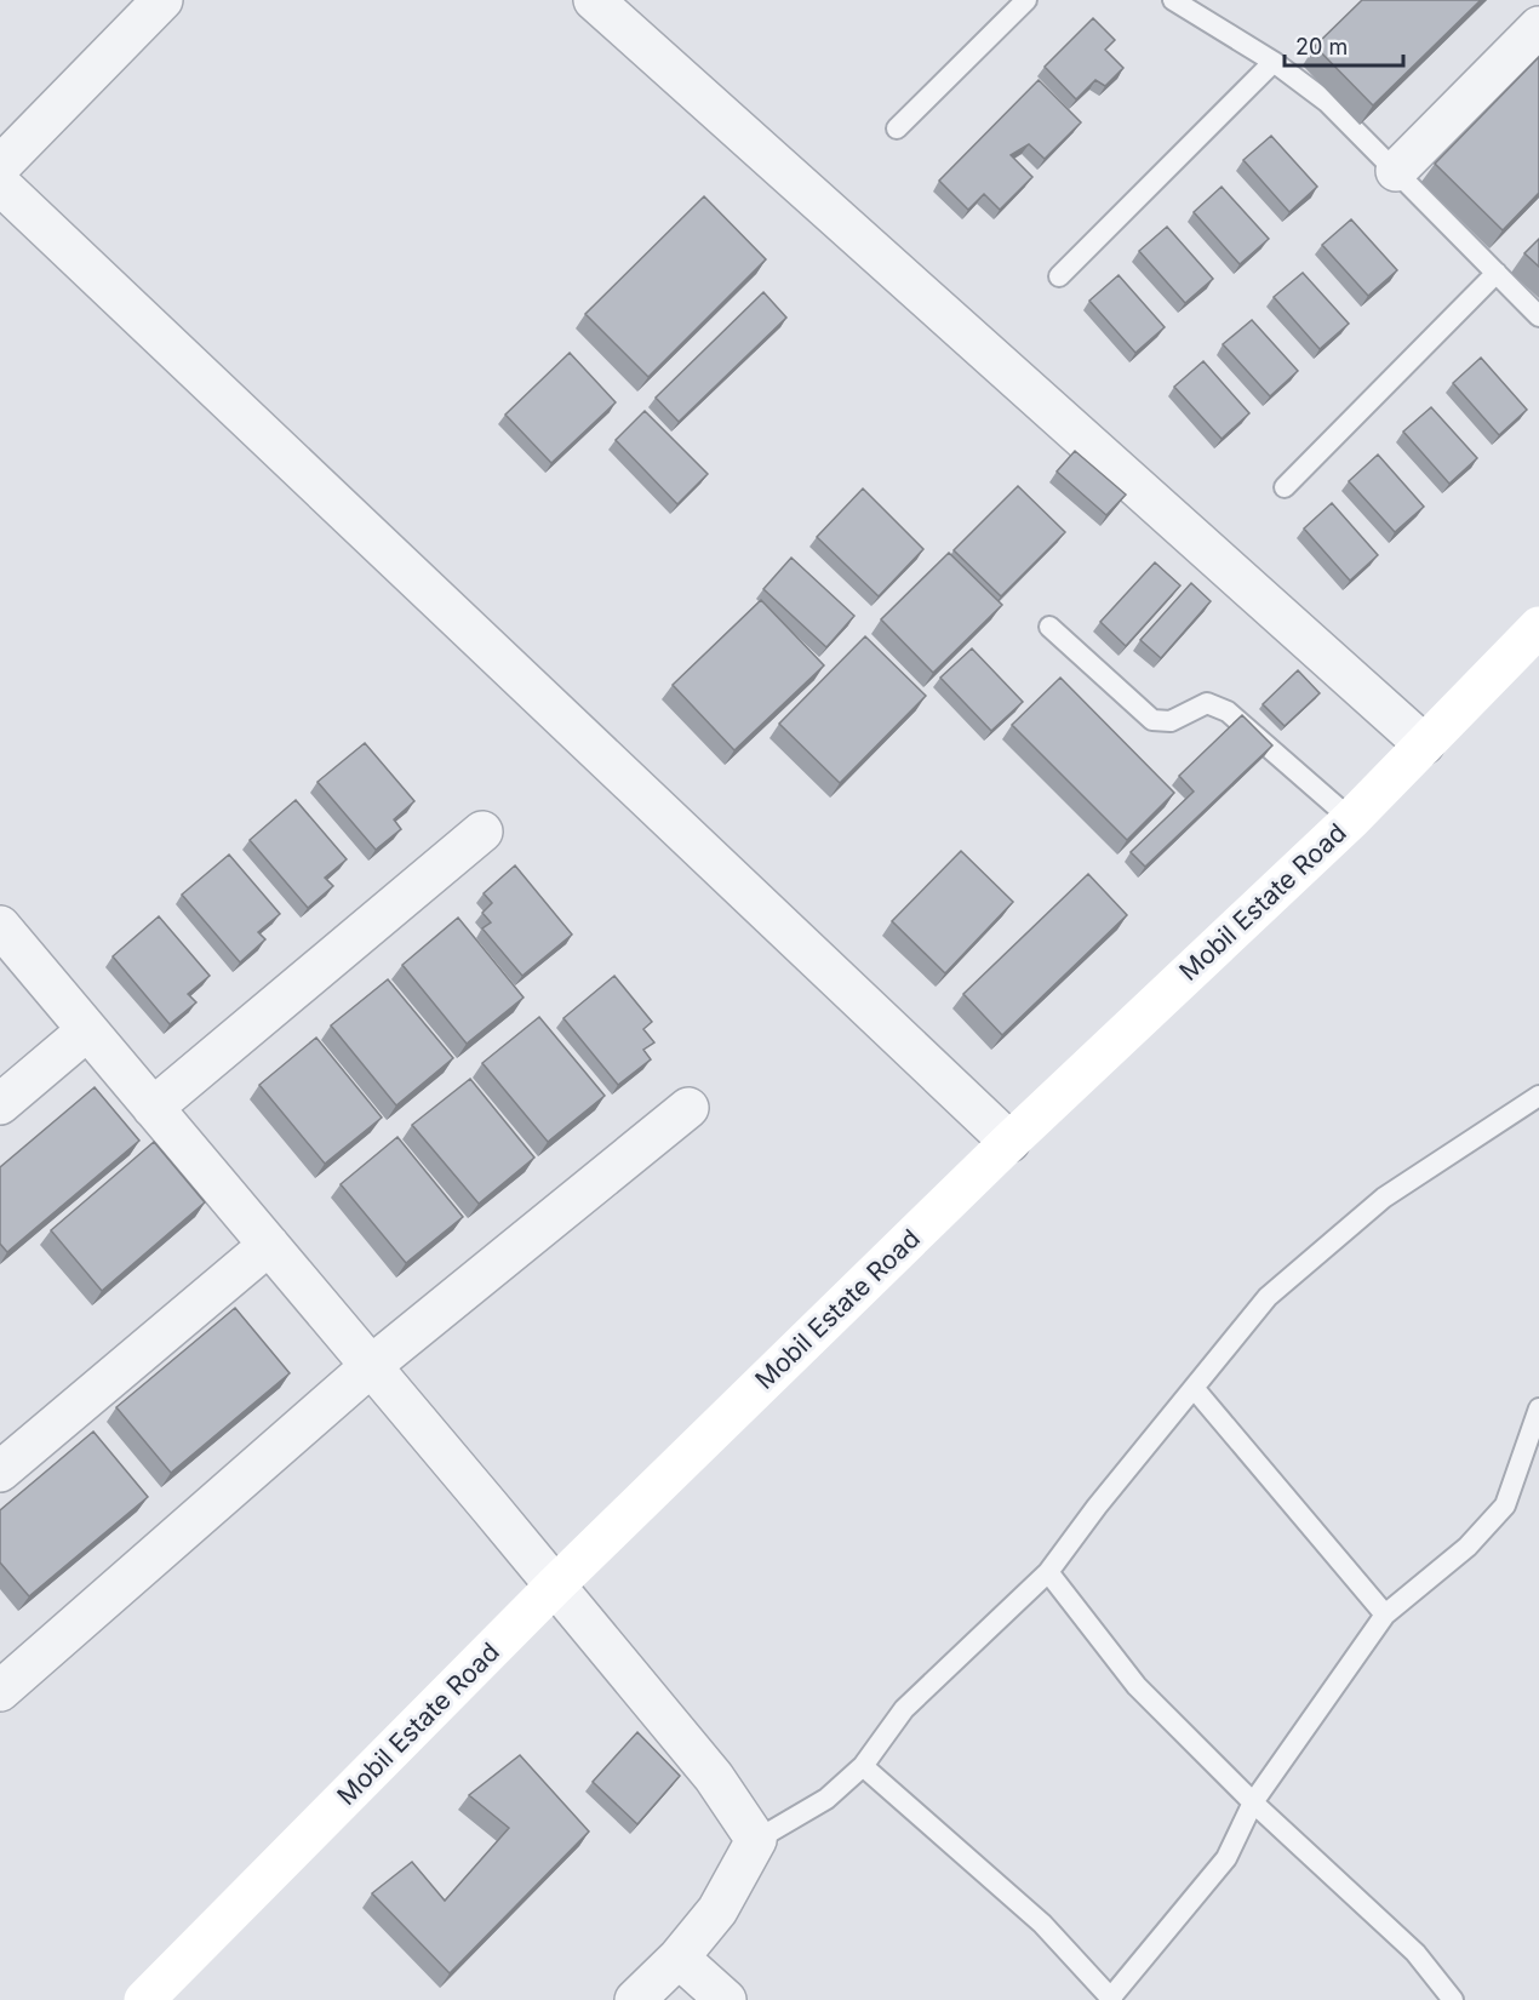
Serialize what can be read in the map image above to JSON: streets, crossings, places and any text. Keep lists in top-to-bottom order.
{
  "streets": {
    "main road": ["Mobil Estate Road"]
  },
  "scale_bar": "20 m"
}
